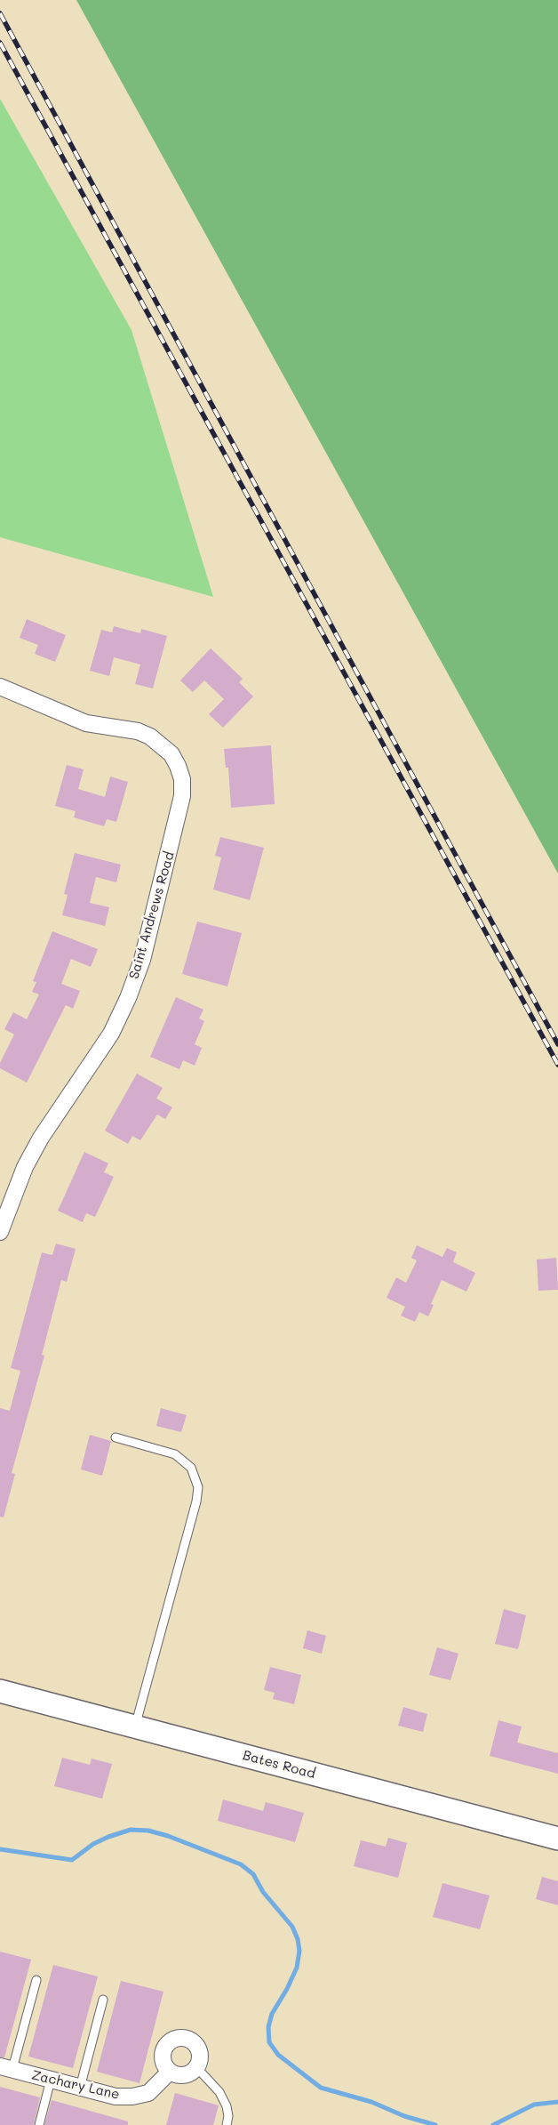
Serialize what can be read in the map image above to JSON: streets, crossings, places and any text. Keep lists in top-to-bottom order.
{
  "streets": {
    "street": ["Saint Andrews Road", "Bates Road", "Zachary Lane"]
  }
}
